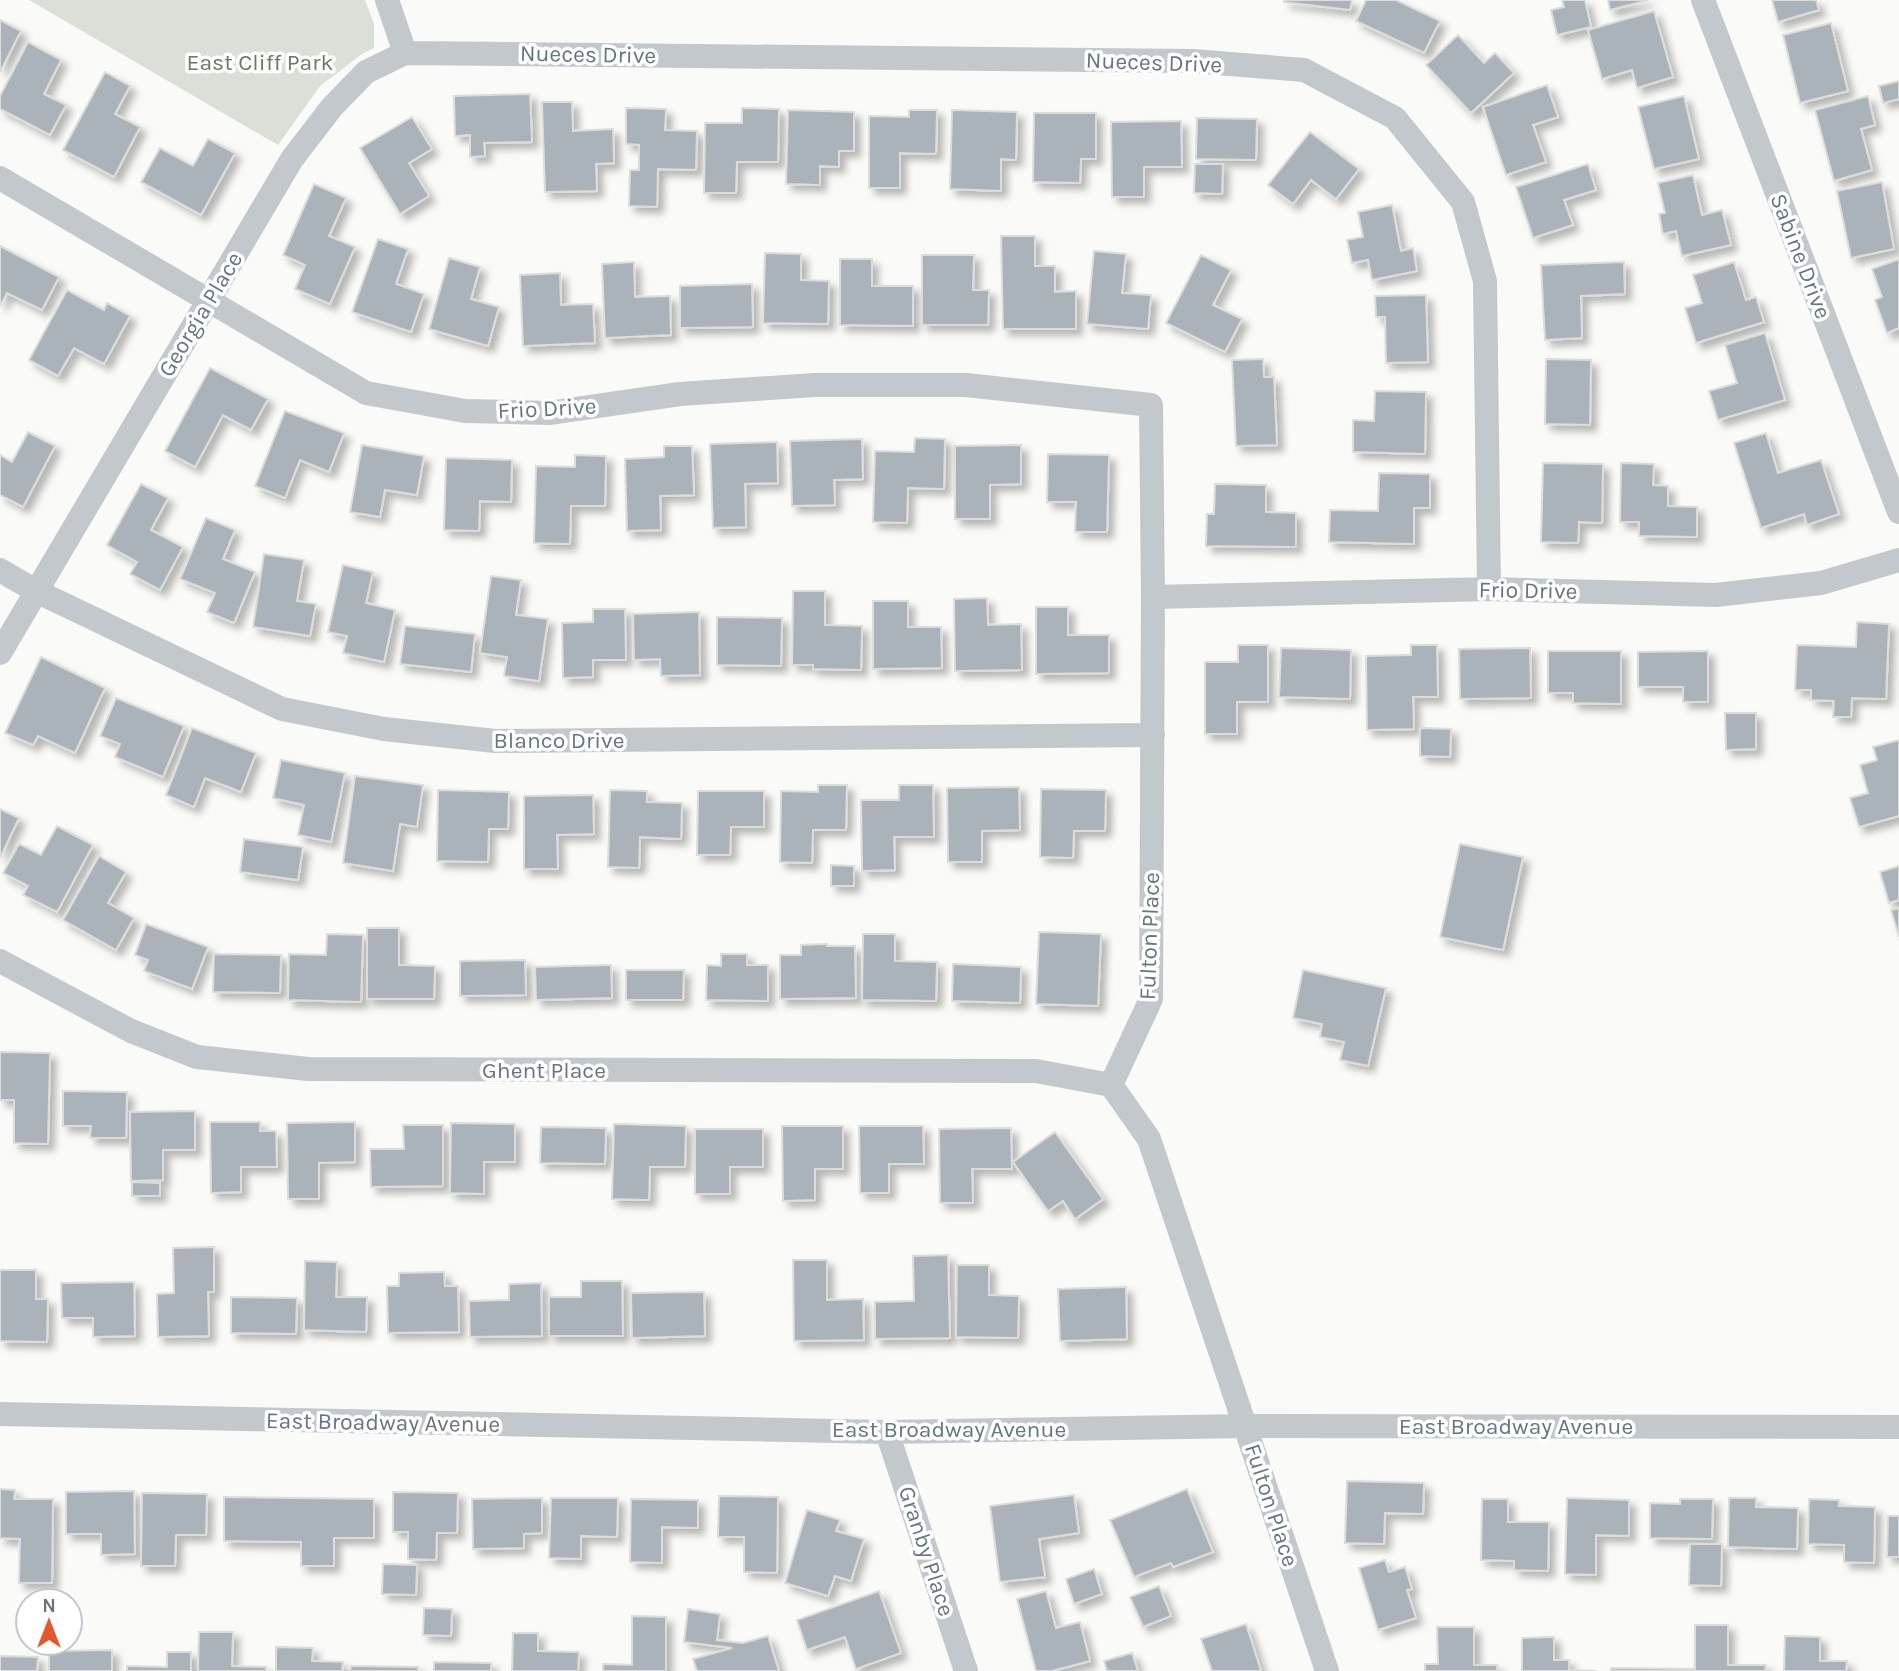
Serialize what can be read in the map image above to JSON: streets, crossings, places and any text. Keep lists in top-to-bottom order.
{
  "streets": {
    "street": [
      "Nueces Drive",
      "Sabine Drive",
      "Georgia Place",
      "Frio Drive",
      "Blanco Drive",
      "Fulton Place",
      "Ghent Place",
      "East Broadway Avenue",
      "Granby Place"
    ]
  },
  "crossings": [
    ["Nueces Drive", "Georgia Place"],
    ["Nueces Drive", "Frio Drive"],
    ["Georgia Place", "Frio Drive"],
    ["Georgia Place", "Blanco Drive"],
    ["Frio Drive", "Fulton Place"],
    ["Blanco Drive", "Fulton Place"],
    ["Fulton Place", "Ghent Place"],
    ["Fulton Place", "East Broadway Avenue"],
    ["East Broadway Avenue", "Granby Place"]
  ],
  "parks": ["East Cliff Park"],
  "north": "top"
}
